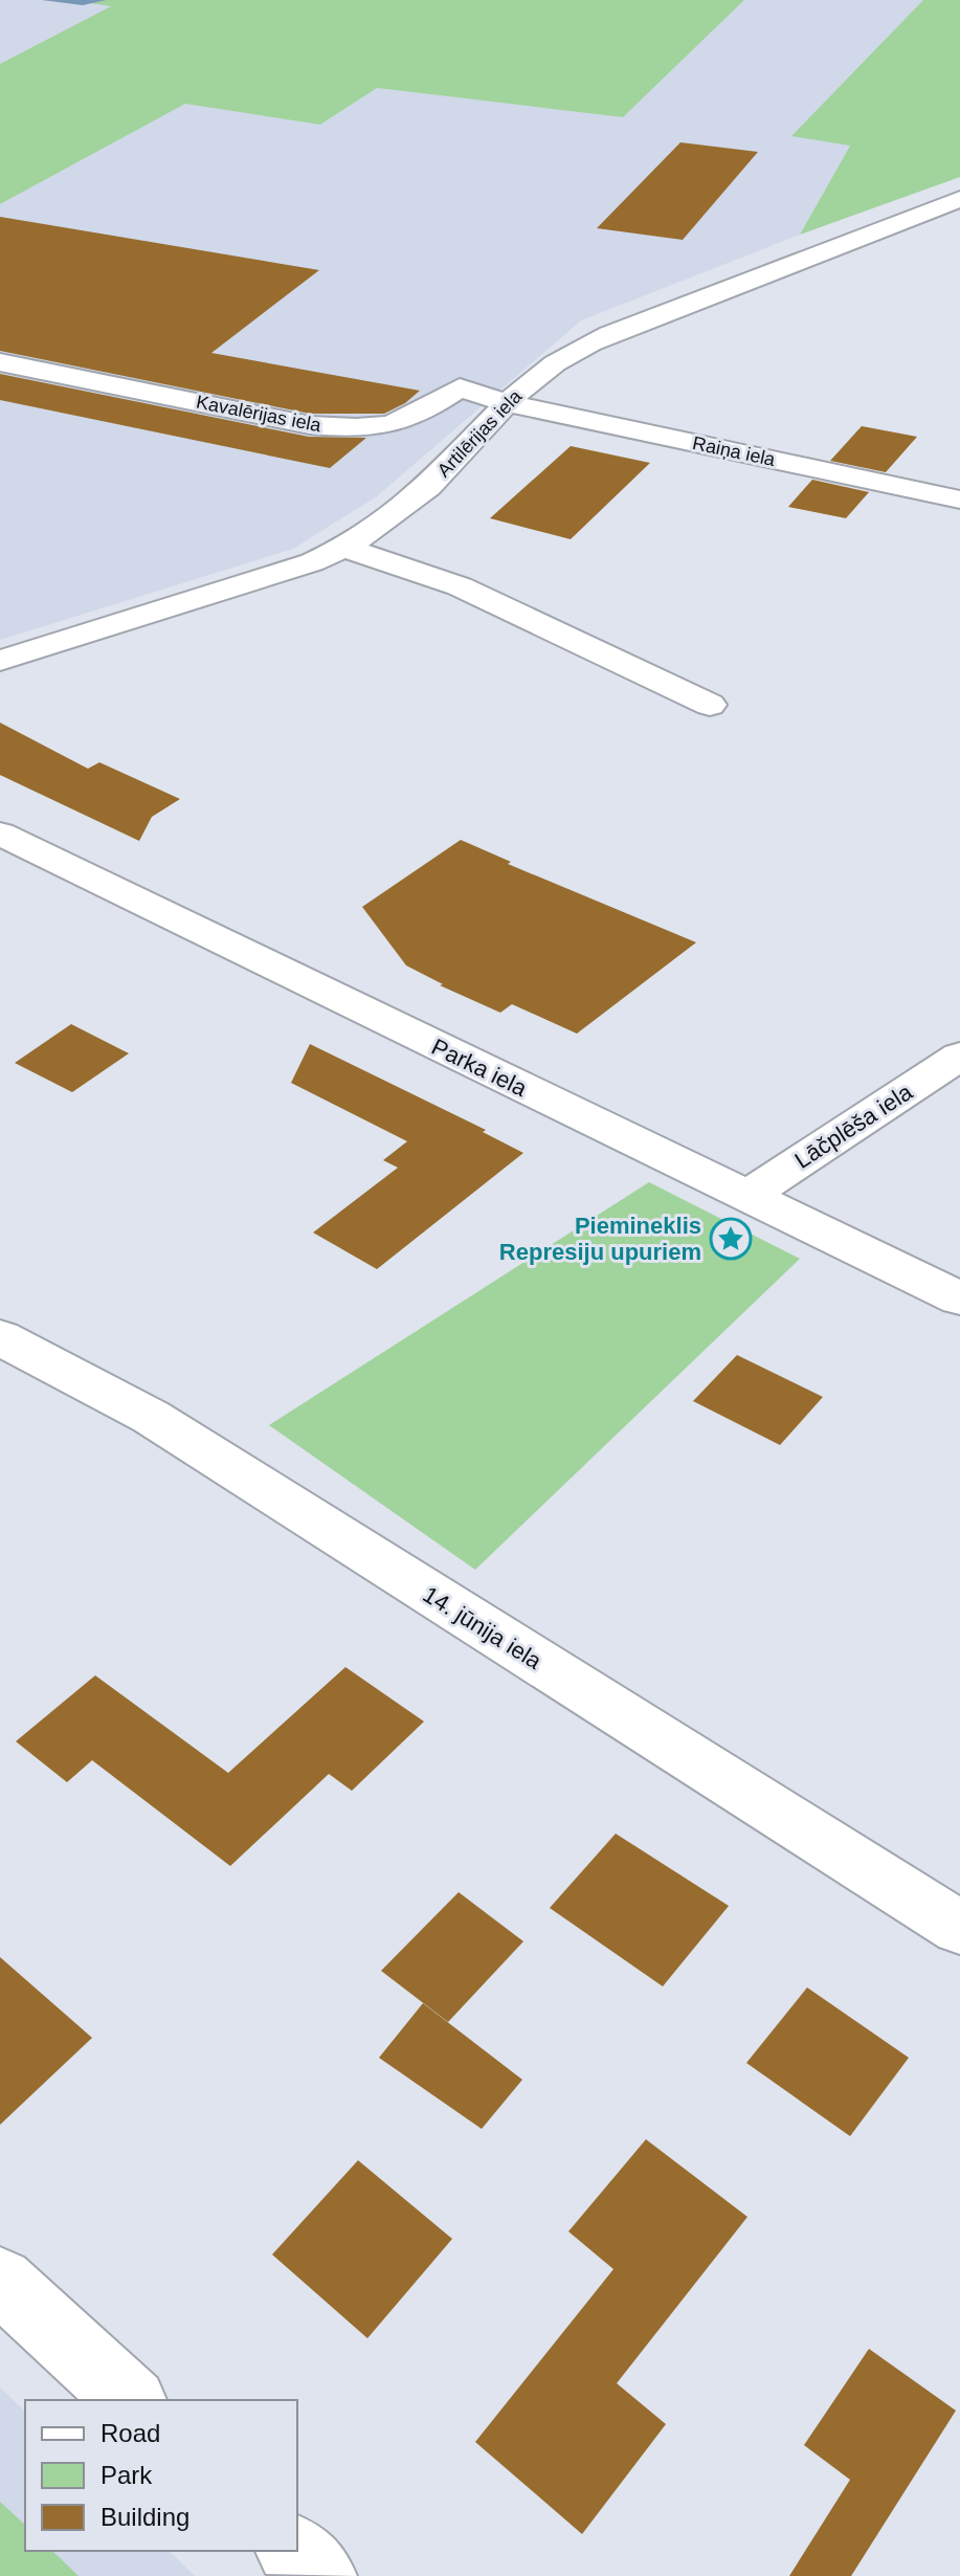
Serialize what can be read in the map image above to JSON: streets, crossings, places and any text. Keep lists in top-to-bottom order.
{
  "streets": {
    "street": [
      "Kavalērijas iela",
      "Artilērijas iela",
      "Raiņa iela",
      "Parka iela",
      "Lāčplēša iela",
      "14. jūnija iela"
    ]
  },
  "crossings": [
    ["Kavalērijas iela", "Artilērijas iela"],
    ["Kavalērijas iela", "Raiņa iela"],
    ["Artilērijas iela", "Raiņa iela"],
    ["Parka iela", "Lāčplēša iela"]
  ],
  "places": {
    "place": ["Piemineklis Represiju upuriem"]
  },
  "legend": ["Road", "Park", "Building"]
}
